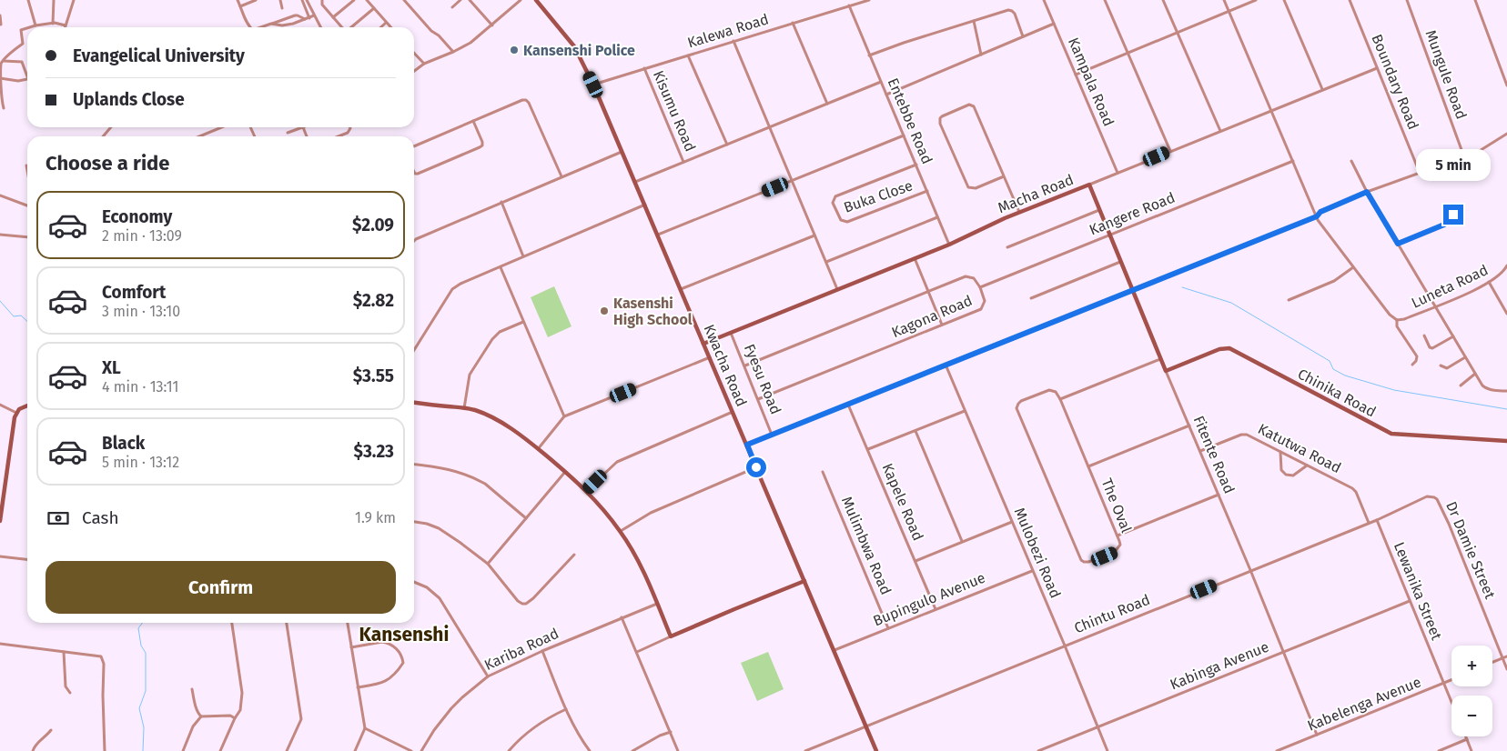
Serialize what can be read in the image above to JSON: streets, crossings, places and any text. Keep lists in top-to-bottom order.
{
  "streets": {
    "main road": [
      "Macha Road",
      "Kwacha Road",
      "Chinika Road",
      "Fitente Road"
    ],
    "street": [
      "Kalewa Road",
      "Mungule Road",
      "Kampala Road",
      "Boundary Road",
      "Kisumu Road",
      "Entebbe Road",
      "Buka Close",
      "Kangere Road",
      "Luneta Road",
      "Kagona Road",
      "Fyesu Road",
      "Katutwa Road",
      "Kapele Road",
      "The Oval",
      "Mulimbwa Road",
      "Dr Damie Street",
      "Mulobezi Road",
      "Lewanika Street",
      "Bupingulo Avenue",
      "Chintu Road",
      "Kariba Road",
      "Kabinga Avenue",
      "Kabelenga Avenue"
    ]
  },
  "crossings": [
    ["Kalewa Road", "Kisumu Road"],
    ["Kalewa Road", "Entebbe Road"],
    ["Kalewa Road", "Kwacha Road"],
    ["Kampala Road", "Macha Road"],
    ["Boundary Road", "Macha Road"],
    ["Entebbe Road", "Macha Road"],
    ["Entebbe Road", "Buka Close"],
    ["Macha Road", "Kwacha Road"],
    ["Macha Road", "Fyesu Road"],
    ["Macha Road", "Fitente Road"],
    ["Kangere Road", "Kagona Road"],
    ["Kangere Road", "Fitente Road"],
    ["Kagona Road", "Fyesu Road"],
    ["Kwacha Road", "Bupingulo Avenue"],
    ["Kwacha Road", "Chintu Road"],
    ["Chinika Road", "Fitente Road"],
    ["Katutwa Road", "Fitente Road"],
    ["Katutwa Road", "Chintu Road"],
    ["Fitente Road", "Chintu Road"],
    ["Fitente Road", "Kabinga Avenue"],
    ["Fitente Road", "Kabelenga Avenue"],
    ["Kapele Road", "Bupingulo Avenue"],
    ["Mulimbwa Road", "Bupingulo Avenue"],
    ["Dr Damie Street", "Chintu Road"],
    ["Mulobezi Road", "Bupingulo Avenue"],
    ["Mulobezi Road", "Chintu Road"],
    ["Mulobezi Road", "Kabinga Avenue"],
    ["Lewanika Street", "Chintu Road"],
    ["Lewanika Street", "Kabinga Avenue"],
    ["Lewanika Street", "Kabelenga Avenue"]
  ],
  "districts": ["Kansenshi"],
  "places": ["Kansenshi Police", "Kasenshi High School"],
  "page": {
    "banner": ["Evangelical University", "Uplands Close"],
    "heading": "Choose a ride",
    "bubble": "5 min",
    "list": [
      {
        "name": "Economy",
        "note": "2 min · 13:09",
        "value": "$2.09"
      },
      {
        "name": "Comfort",
        "note": "3 min · 13:10",
        "value": "$2.82"
      },
      {
        "name": "XL",
        "note": "4 min · 13:11",
        "value": "$3.55"
      },
      {
        "name": "Black",
        "note": "5 min · 13:12",
        "value": "$3.23"
      }
    ],
    "pay": ["Cash", "1.9 km"],
    "buttons": "Confirm",
    "map_buttons": ["+", "−"]
  }
}
